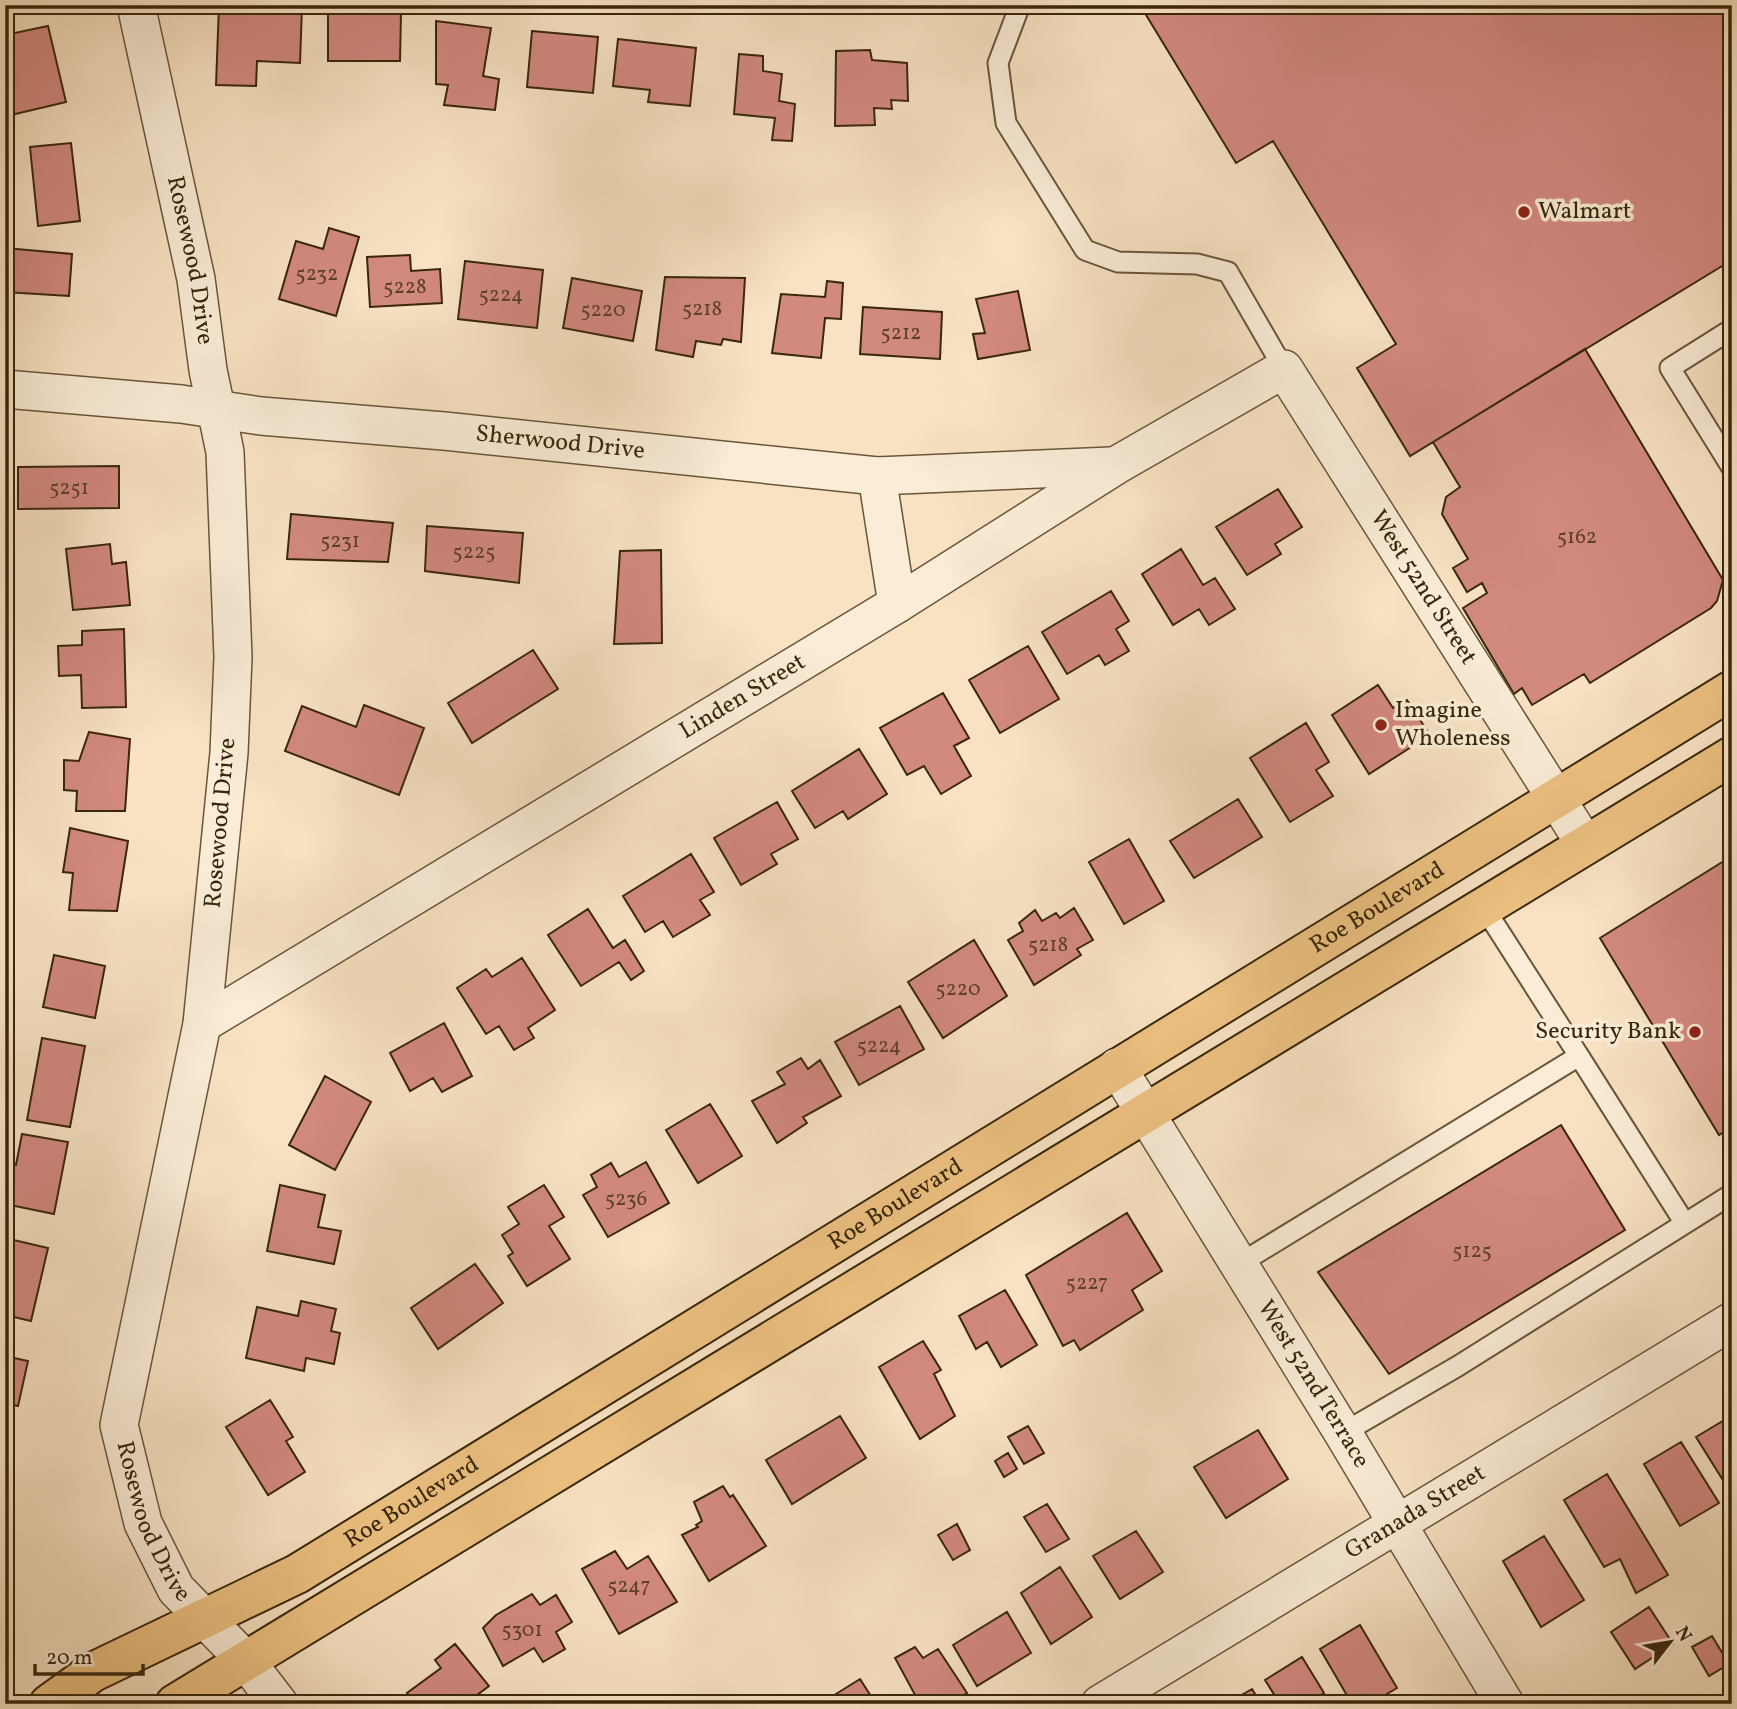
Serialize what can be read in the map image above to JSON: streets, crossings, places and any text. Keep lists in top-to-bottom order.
{
  "streets": {
    "main road": ["Roe Boulevard"],
    "street": [
      "Rosewood Drive",
      "Sherwood Drive",
      "West 52nd Street",
      "Linden Street",
      "West 52nd Terrace",
      "Granada Street"
    ]
  },
  "crossings": [
    ["Rosewood Drive", "Sherwood Drive"],
    ["Rosewood Drive", "Linden Street"],
    ["Rosewood Drive", "Roe Boulevard"],
    ["Sherwood Drive", "Linden Street"],
    ["West 52nd Street", "Linden Street"],
    ["West 52nd Street", "Roe Boulevard"],
    ["Roe Boulevard", "West 52nd Terrace"],
    ["West 52nd Terrace", "Granada Street"]
  ],
  "places": ["Walmart", "Imagine Wholeness", "Security Bank"],
  "house_numbers": [
    "5232",
    "5228",
    "5224",
    "5218",
    "5220",
    "5212",
    "5251",
    "5162",
    "5231",
    "5225",
    "5218",
    "5220",
    "5224",
    "5236",
    "5125",
    "5227",
    "5247",
    "5301"
  ],
  "scale_bar": "20 m",
  "north": "top right"
}
